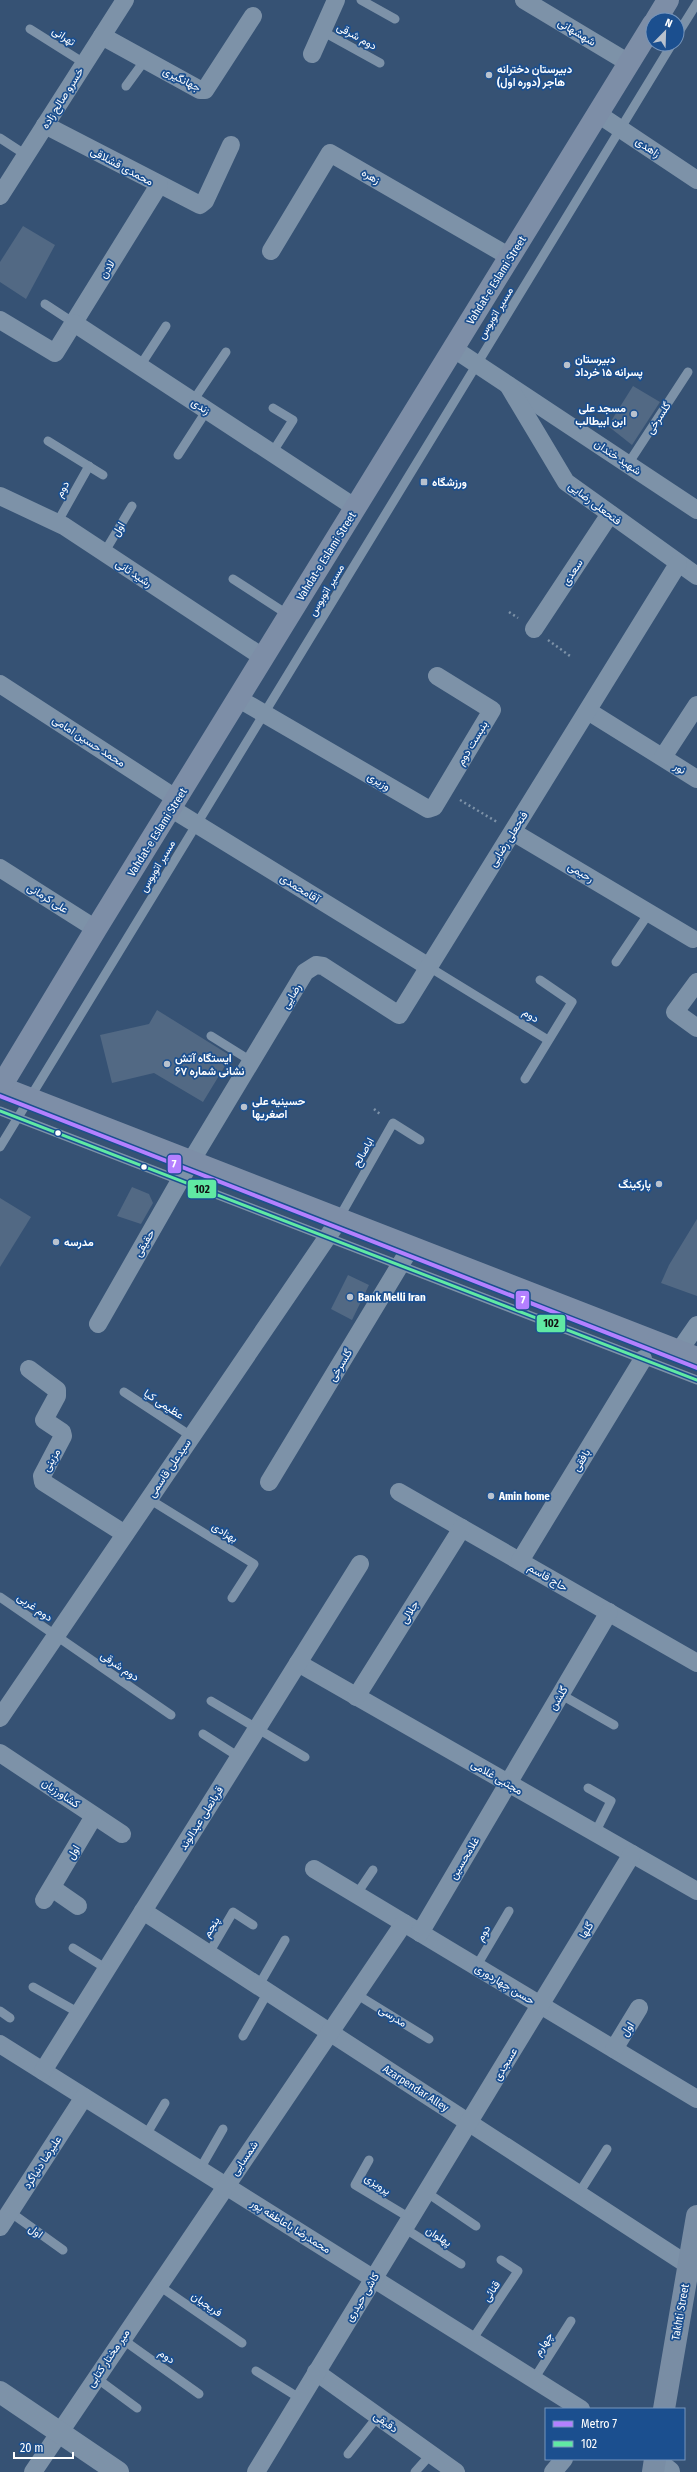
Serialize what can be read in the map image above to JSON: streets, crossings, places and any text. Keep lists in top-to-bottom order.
{
  "streets": {
    "main road": ["Vahdat-e Eslami Street", "Takhti Street"],
    "street": [
      "شهشهانی",
      "جهانگیری",
      "خسرو صالح زاده",
      "زاهدی",
      "محمدی قشلاقی",
      "زهره",
      "لادن",
      "زندی",
      "گلسرخی",
      "شهید خندان",
      "فتحعلی رضایی",
      "اول",
      "سعدی",
      "رشید ثانی",
      "محمد حسین امامی",
      "بنبست دوم",
      "نور",
      "وزیری",
      "رحیمی",
      "آقامحمدی",
      "علی کرمانی",
      "رضایی",
      "حقیقی",
      "مزینی",
      "بافقی",
      "سیدعلی قاسمی",
      "حاج قاسم",
      "جلالی",
      "گلشن",
      "مجتبی غلامی",
      "کشاورزیان",
      "قربانعلی عبدالوند",
      "غلامحسین",
      "گلها",
      "حسن چهاردوری",
      "عسجدی",
      "Azarpendar Alley",
      "شمسایی",
      "علیرضا دنیاگرد",
      "محمدرضا باعاطفه پور",
      "کاشی حیدری",
      "میر مختار کتابی",
      "دقیقی"
    ],
    "lane": [
      "تهرانی",
      "دوم شرقی",
      "مسیر اتوبوس",
      "دوم",
      "اباصالح",
      "عظیمی کیا",
      "بهزادی",
      "دوم غربی",
      "پنجم",
      "مدرسی",
      "پرویزی",
      "پهلوان",
      "قنائی",
      "فریجیان",
      "چهارم"
    ]
  },
  "crossings": [
    ["شهشهانی", "Vahdat-e Eslami Street"],
    ["تهرانی", "خسرو صالح زاده"],
    ["دوم شرقی", "سیدعلی قاسمی"],
    ["دوم شرقی", "دوم غربی"],
    ["جهانگیری", "خسرو صالح زاده"],
    ["خسرو صالح زاده", "محمدی قشلاقی"],
    ["زاهدی", "Vahdat-e Eslami Street"],
    ["زاهدی", "مسیر اتوبوس"],
    ["محمدی قشلاقی", "لادن"],
    ["زهره", "Vahdat-e Eslami Street"],
    ["لادن", "زندی"],
    ["Vahdat-e Eslami Street", "زندی"],
    ["Vahdat-e Eslami Street", "شهید خندان"],
    ["Vahdat-e Eslami Street", "رشید ثانی"],
    ["Vahdat-e Eslami Street", "محمد حسین امامی"],
    ["Vahdat-e Eslami Street", "وزیری"],
    ["Vahdat-e Eslami Street", "آقامحمدی"],
    ["Vahdat-e Eslami Street", "علی کرمانی"],
    ["مسیر اتوبوس", "شهید خندان"],
    ["مسیر اتوبوس", "وزیری"],
    ["مسیر اتوبوس", "آقامحمدی"],
    ["گلسرخی", "شهید خندان"],
    ["شهید خندان", "فتحعلی رضایی"],
    ["دوم", "فتحعلی رضایی"],
    ["دوم", "رشید ثانی"],
    ["دوم", "آقامحمدی"],
    ["دوم", "رضایی"],
    ["دوم", "حسن چهاردوری"],
    ["دوم", "میر مختار کتابی"],
    ["فتحعلی رضایی", "سعدی"],
    ["فتحعلی رضایی", "رحیمی"],
    ["فتحعلی رضایی", "آقامحمدی"],
    ["فتحعلی رضایی", "رضایی"],
    ["اول", "رشید ثانی"],
    ["اول", "کشاورزیان"],
    ["اول", "حسن چهاردوری"],
    ["اول", "علیرضا دنیاگرد"],
    ["محمد حسین امامی", "آقامحمدی"],
    ["بنبست دوم", "وزیری"],
    ["آقامحمدی", "رضایی"],
    ["رضایی", "حقیقی"],
    ["اباصالح", "سیدعلی قاسمی"],
    ["عظیمی کیا", "سیدعلی قاسمی"],
    ["مزینی", "سیدعلی قاسمی"],
    ["بافقی", "حاج قاسم"],
    ["سیدعلی قاسمی", "بهزادی"],
    ["سیدعلی قاسمی", "دوم غربی"],
    ["حاج قاسم", "جلالی"],
    ["حاج قاسم", "گلشن"],
    ["جلالی", "مجتبی غلامی"],
    ["گلشن", "مجتبی غلامی"],
    ["گلشن", "غلامحسین"],
    ["مجتبی غلامی", "قربانعلی عبدالوند"],
    ["مجتبی غلامی", "غلامحسین"],
    ["مجتبی غلامی", "گلها"],
    ["قربانعلی عبدالوند", "Azarpendar Alley"],
    ["قربانعلی عبدالوند", "محمدرضا باعاطفه پور"],
    ["غلامحسین", "حسن چهاردوری"],
    ["پنجم", "Azarpendar Alley"],
    ["گلها", "حسن چهاردوری"],
    ["گلها", "عسجدی"],
    ["حسن چهاردوری", "عسجدی"],
    ["عسجدی", "Azarpendar Alley"],
    ["عسجدی", "کاشی حیدری"],
    ["Azarpendar Alley", "شمسایی"],
    ["Azarpendar Alley", "کاشی حیدری"],
    ["Azarpendar Alley", "Takhti Street"],
    ["شمسایی", "محمدرضا باعاطفه پور"],
    ["شمسایی", "فریجیان"],
    ["شمسایی", "میر مختار کتابی"],
    ["علیرضا دنیاگرد", "محمدرضا باعاطفه پور"],
    ["پرویزی", "پهلوان"],
    ["پرویزی", "کاشی حیدری"],
    ["محمدرضا باعاطفه پور", "قنائی"],
    ["محمدرضا باعاطفه پور", "کاشی حیدری"],
    ["محمدرضا باعاطفه پور", "چهارم"],
    ["پهلوان", "کاشی حیدری"],
    ["کاشی حیدری", "دقیقی"],
    ["فریجیان", "میر مختار کتابی"]
  ],
  "places": {
    "other": [
      "دبیرستان دخترانه هاجر (دوره اول)",
      "دبیرستان پسرانه ۱۵ خرداد",
      "مسجد علی ابن ابیطالب",
      "ایستگاه آتش نشانی شماره ۶۷",
      "حسینیه علی اصغریها",
      "پارکینگ",
      "مدرسه",
      "Bank Melli Iran",
      "Amin home"
    ],
    "transit": ["ورزشگاه"]
  },
  "lines": ["metro line 7", "transit line 102"],
  "legend": ["Metro 7", "102"],
  "scale_bar": "20 m",
  "north": "top right"
}
